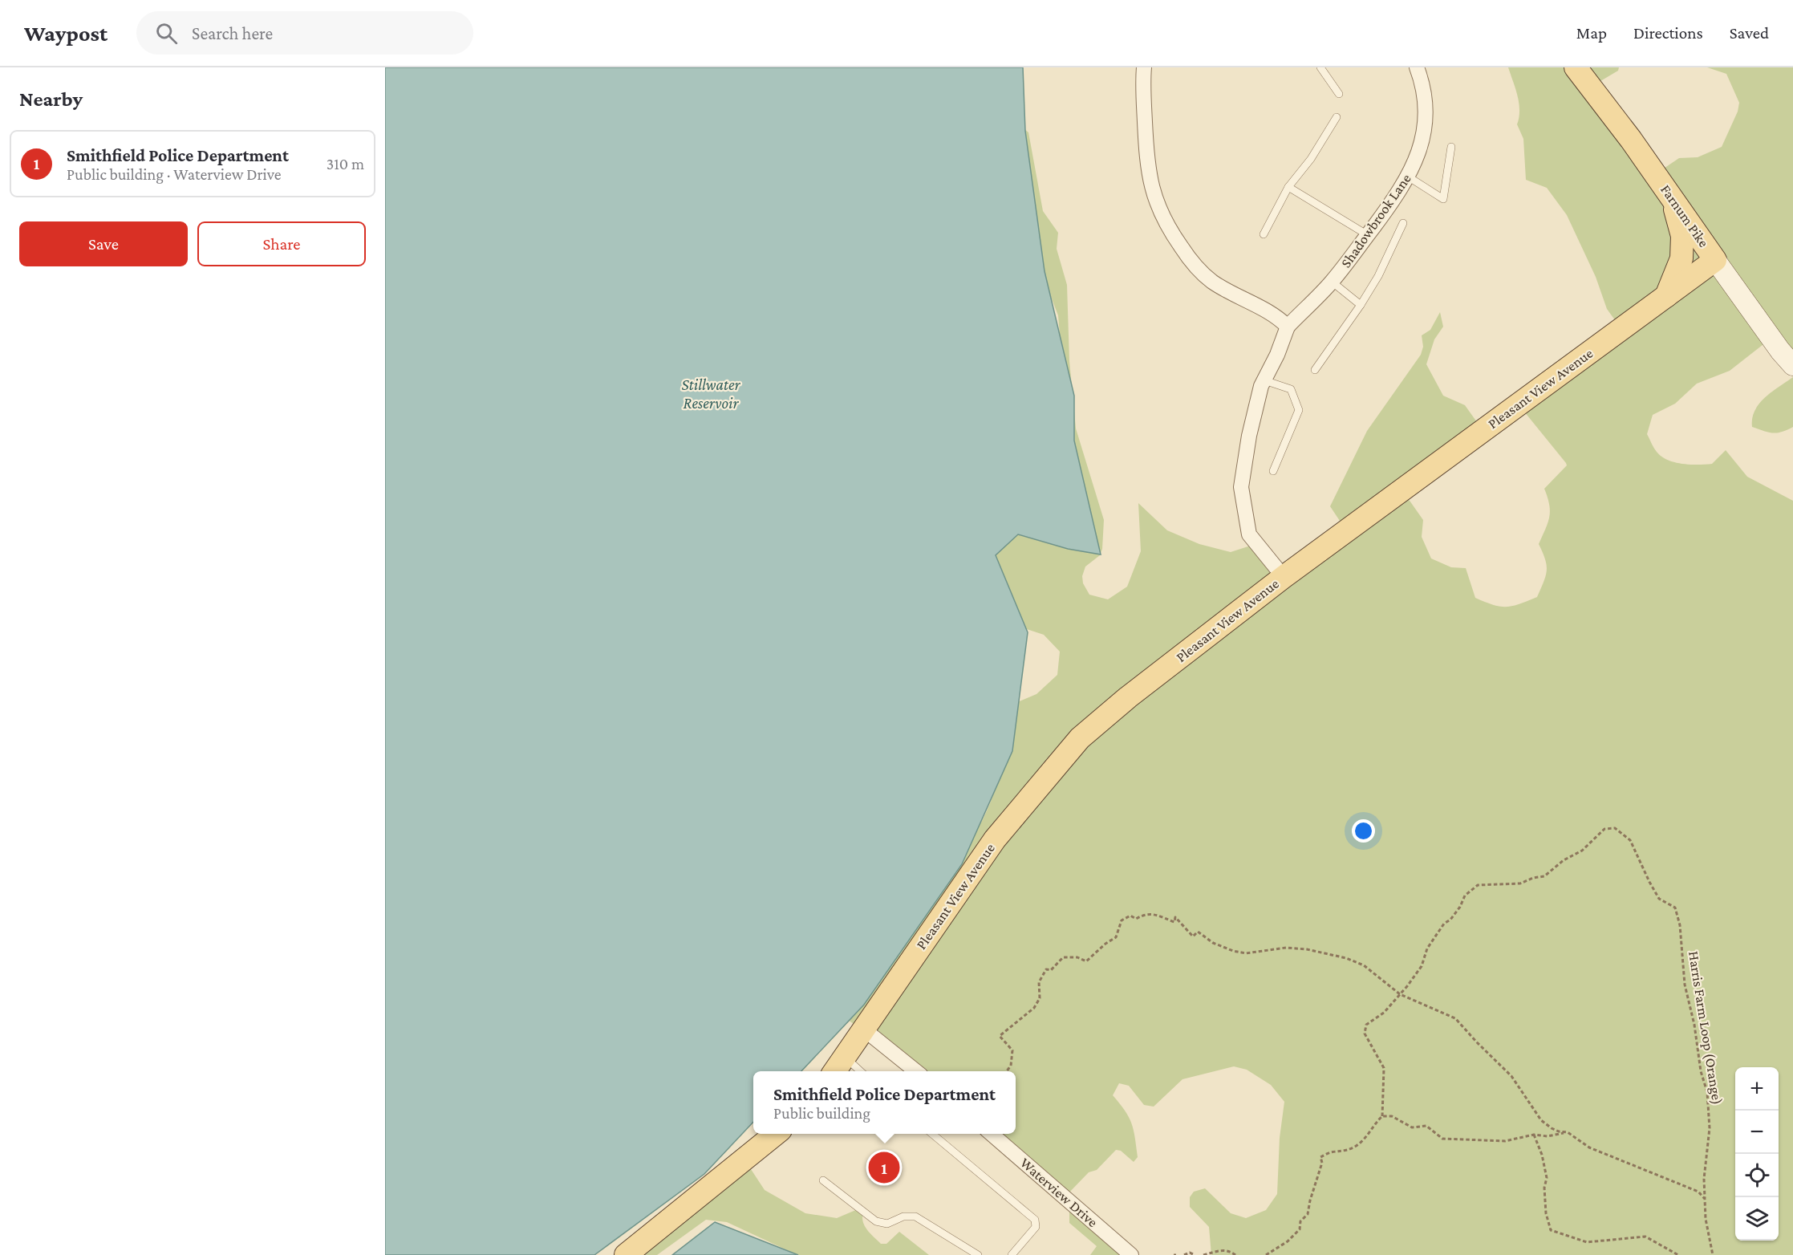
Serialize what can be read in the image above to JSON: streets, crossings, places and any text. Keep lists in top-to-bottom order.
{
  "streets": {
    "main road": ["Farnum Pike", "Pleasant View Avenue"],
    "street": ["Shadowbrook Lane", "Waterview Drive"],
    "path": ["Harris Farm Loop (Orange)"]
  },
  "crossings": [
    ["Farnum Pike", "Pleasant View Avenue"],
    ["Shadowbrook Lane", "Pleasant View Avenue"]
  ],
  "water": ["Stillwater Reservoir"],
  "page": {
    "header": "Waypost",
    "search": "Search here",
    "nav": ["Map", "Directions", "Saved"],
    "heading": "Nearby",
    "list": [
      {
        "mark": "1",
        "name": "Smithfield Police Department",
        "note": "Public building · Waterview Drive",
        "value": "310 m"
      }
    ],
    "buttons": ["Save", "Share"],
    "map_buttons": ["+", "−"],
    "popup": ["Smithfield Police Department", "Public building"],
    "pins": "1"
  }
}
